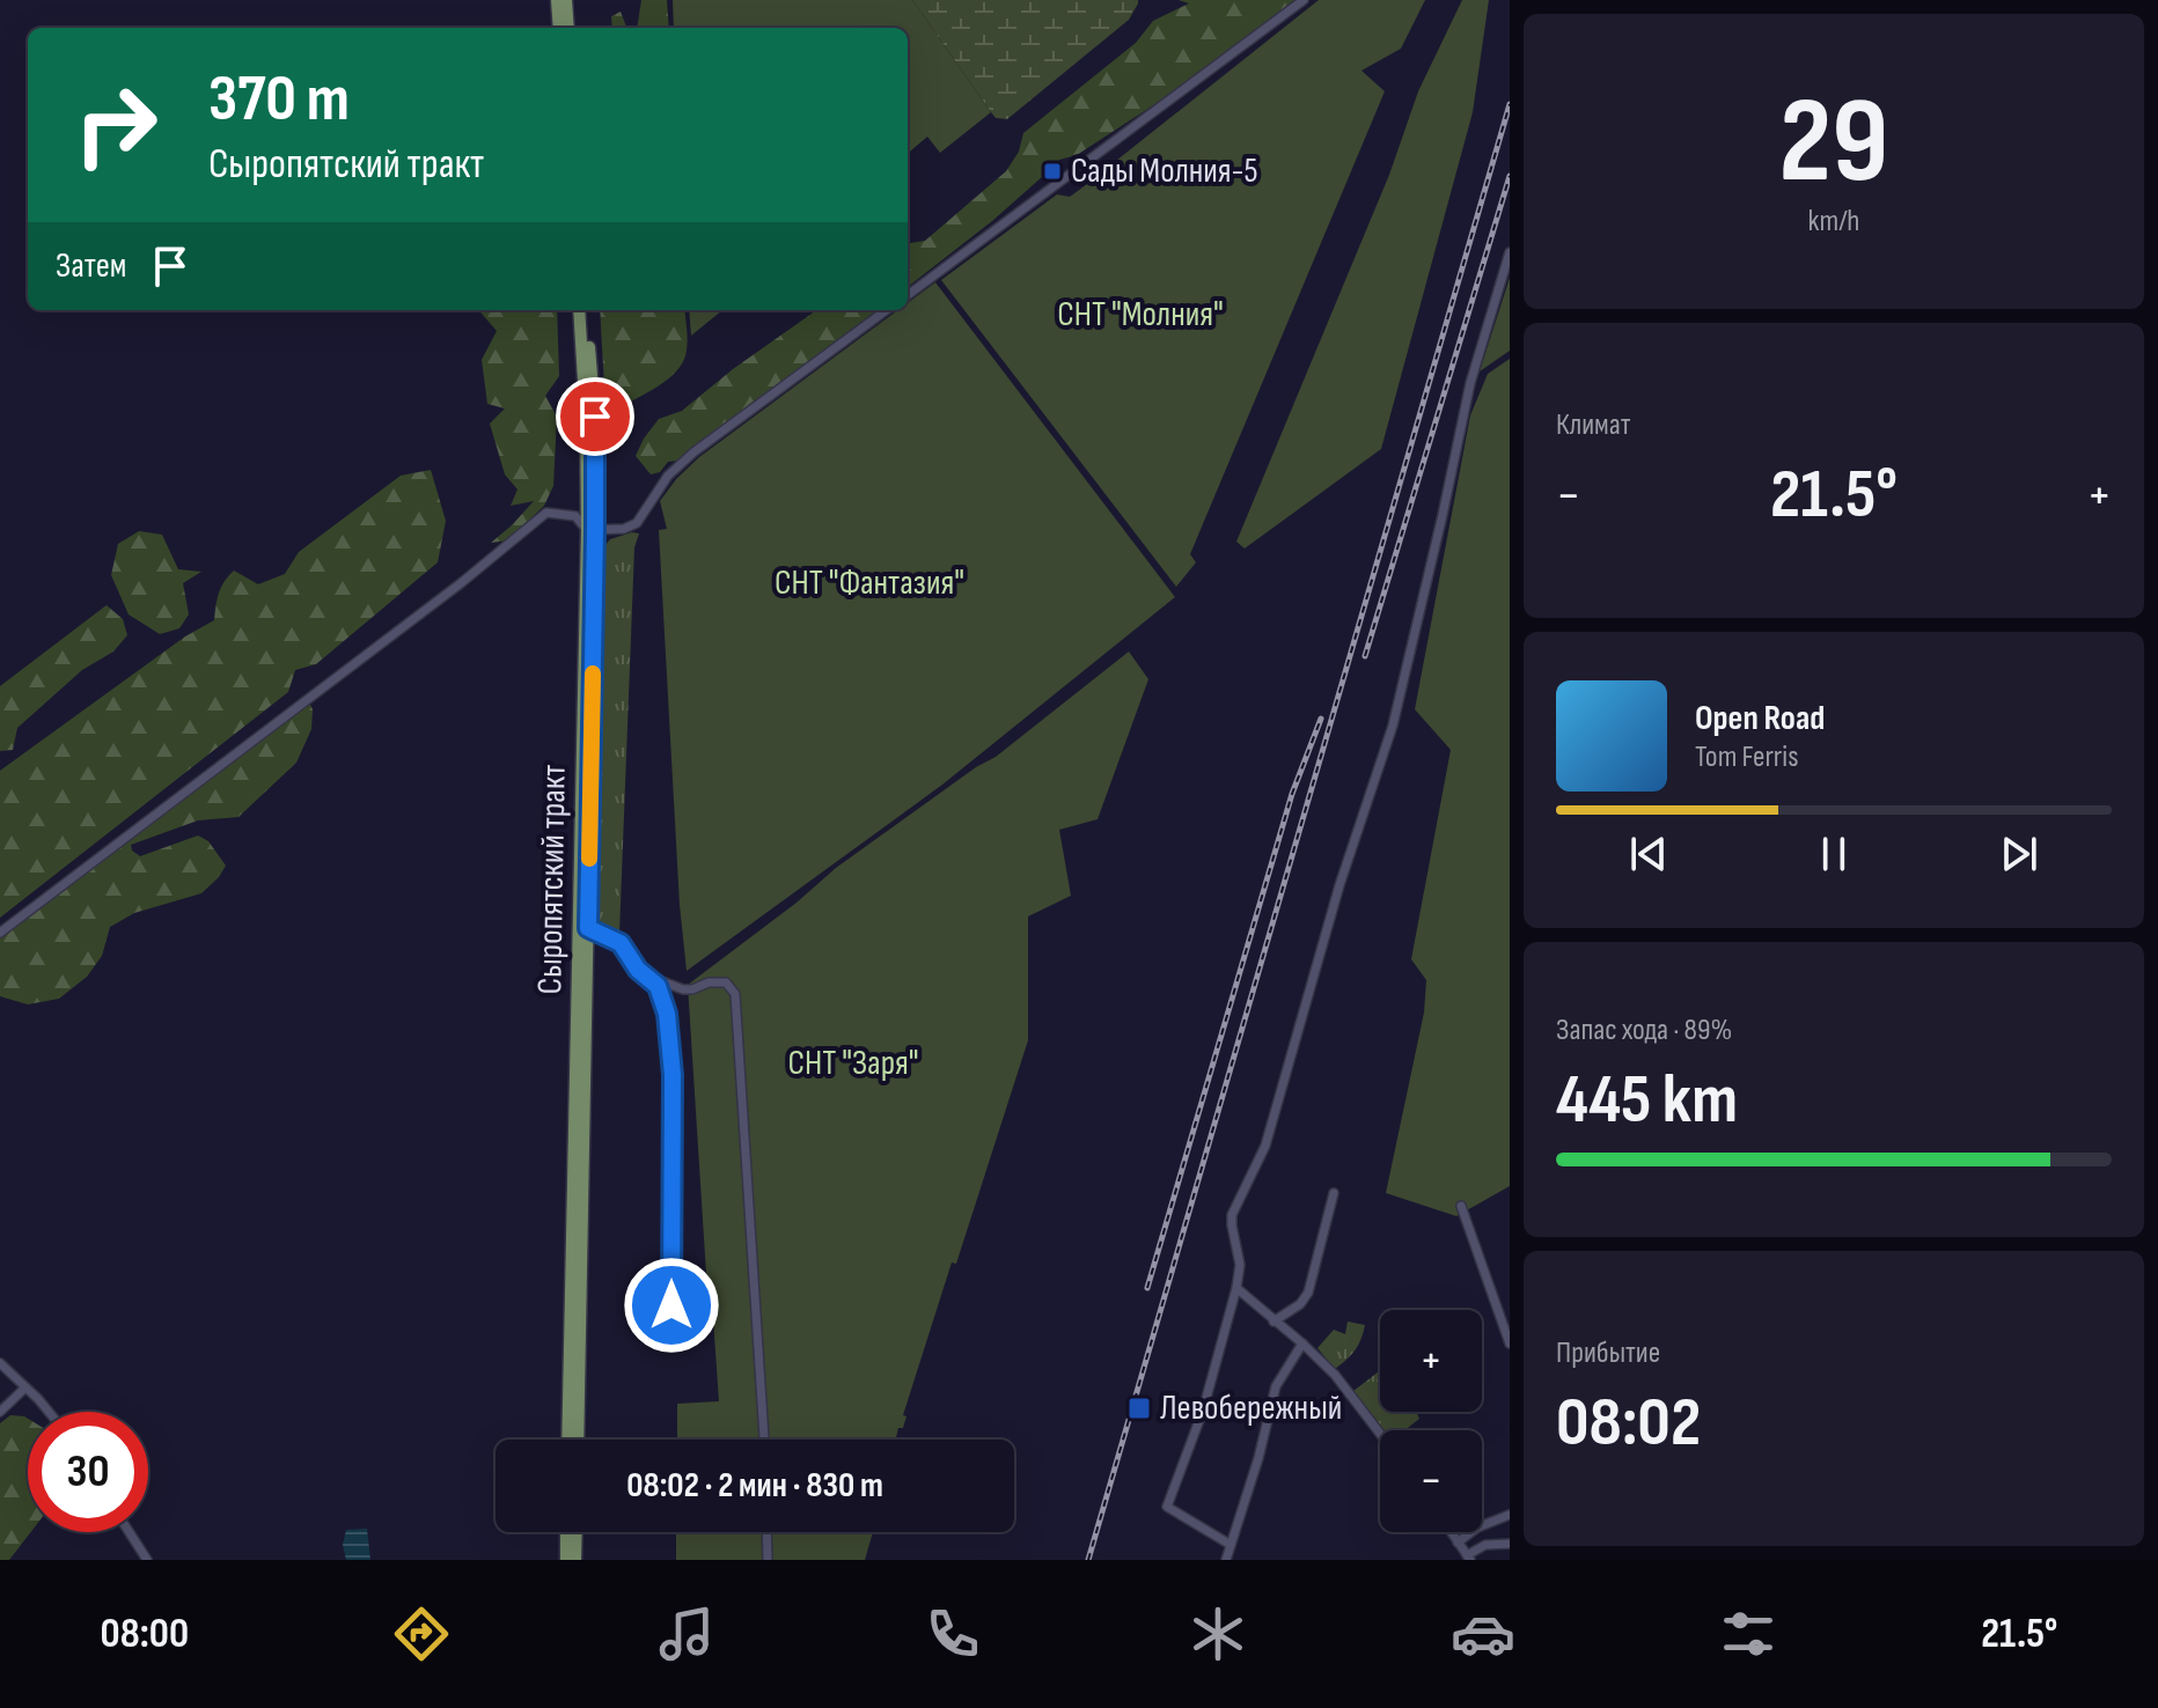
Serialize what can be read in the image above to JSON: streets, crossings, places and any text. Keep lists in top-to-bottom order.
{
  "streets": {
    "main road": ["Сыропятский тракт"]
  },
  "parks": ["СНТ \"Молния\"", "СНТ \"Фантазия\"", "СНТ \"Заря\""],
  "places": {
    "transit": ["Сады Молния-5", "Левобережный"]
  },
  "page": {
    "tile": [
      ["29", "km/h"],
      "Климат",
      ["Запас хода · 89%", "445 km"],
      ["Прибытие", "08:02"]
    ],
    "turn": ["370 m", "Сыропятский тракт"],
    "then": "Затем",
    "heat": ["−", "21.5°", "+"],
    "song": ["Open Road", "Tom Ferris"],
    "map_buttons": ["+", "−"],
    "limit": "30",
    "trip": "08:02 · 2 мин · 830 m",
    "tabs": ["08:00", "21.5°"]
  }
}
